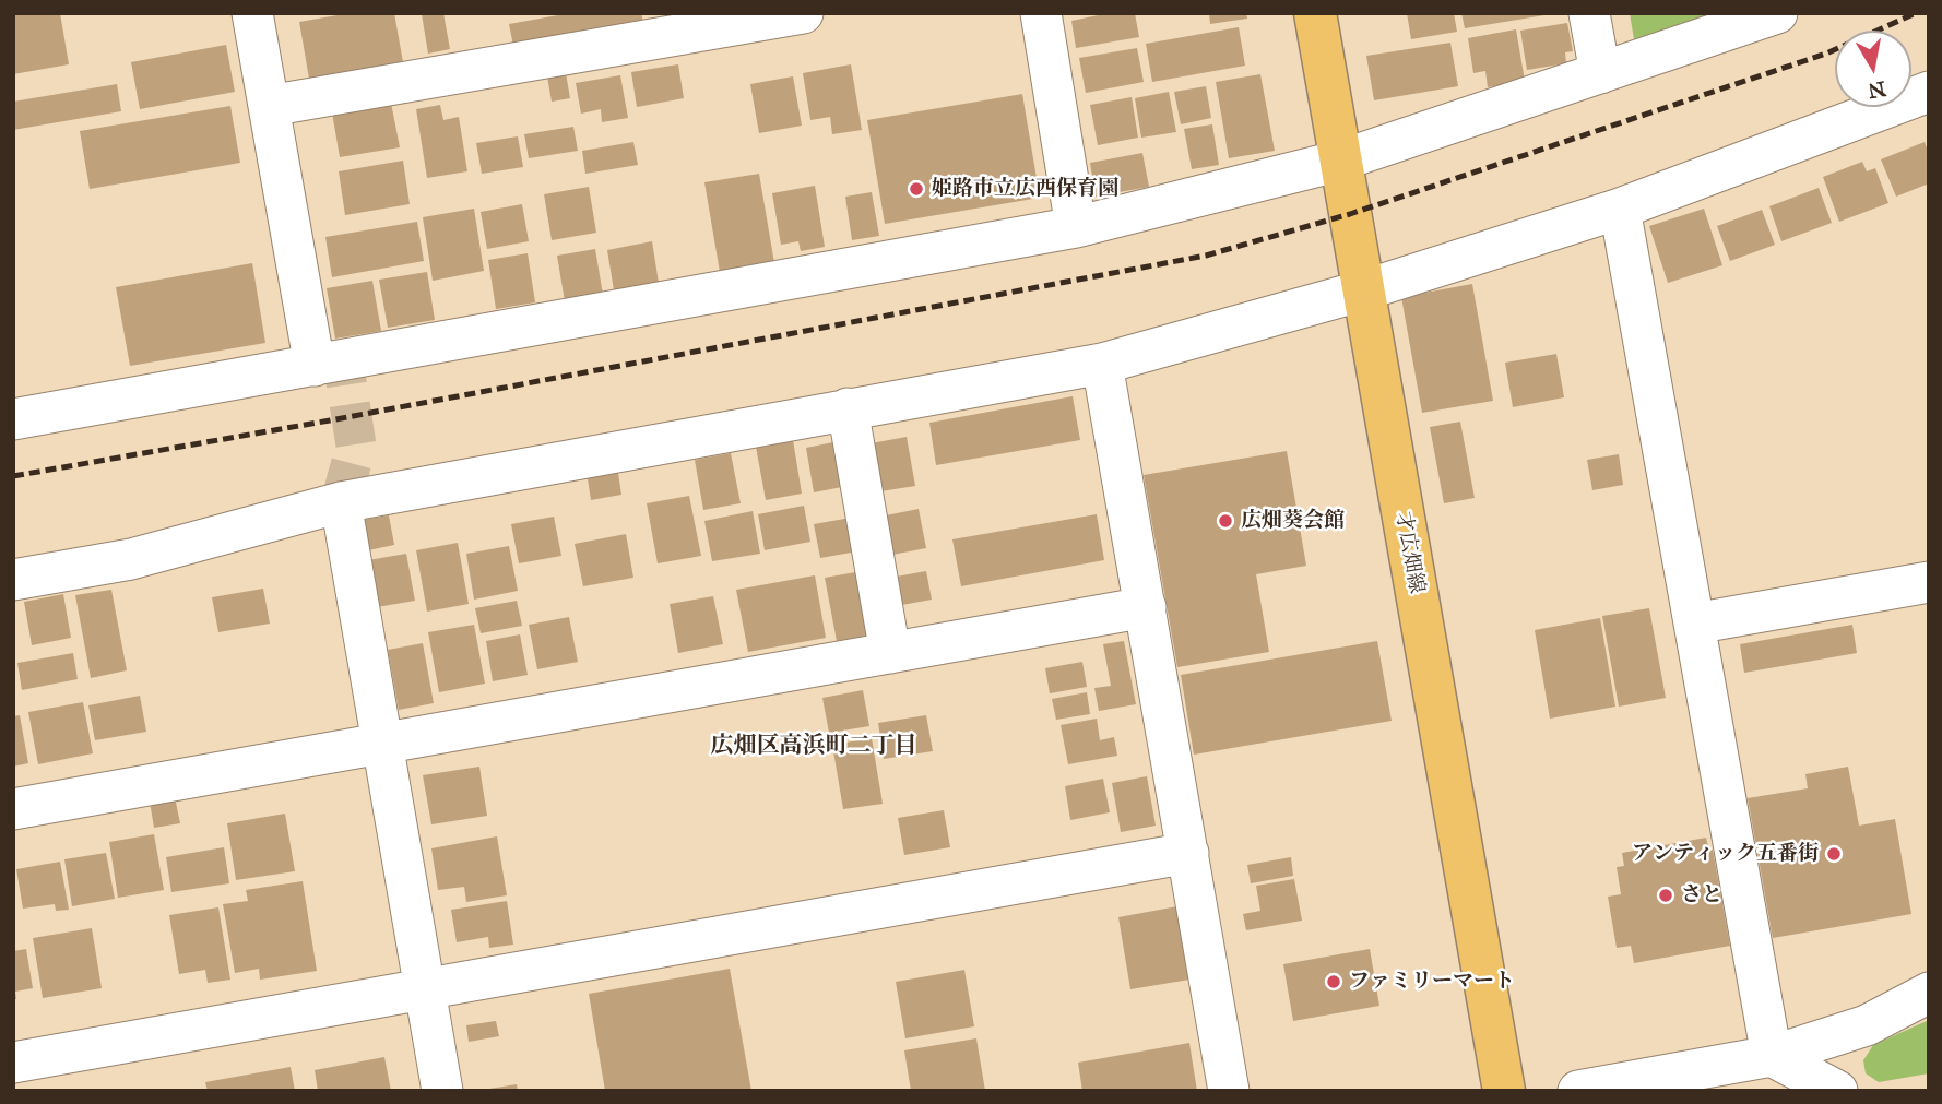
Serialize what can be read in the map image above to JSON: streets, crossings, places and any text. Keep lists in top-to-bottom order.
{
  "streets": {
    "main road": ["才広畑線"]
  },
  "districts": ["広畑区高浜町二丁目"],
  "places": [
    "姫路市立広西保育園",
    "広畑葵会館",
    "アンティック五番街",
    "さと",
    "ファミリーマート"
  ],
  "north": "bottom"
}
